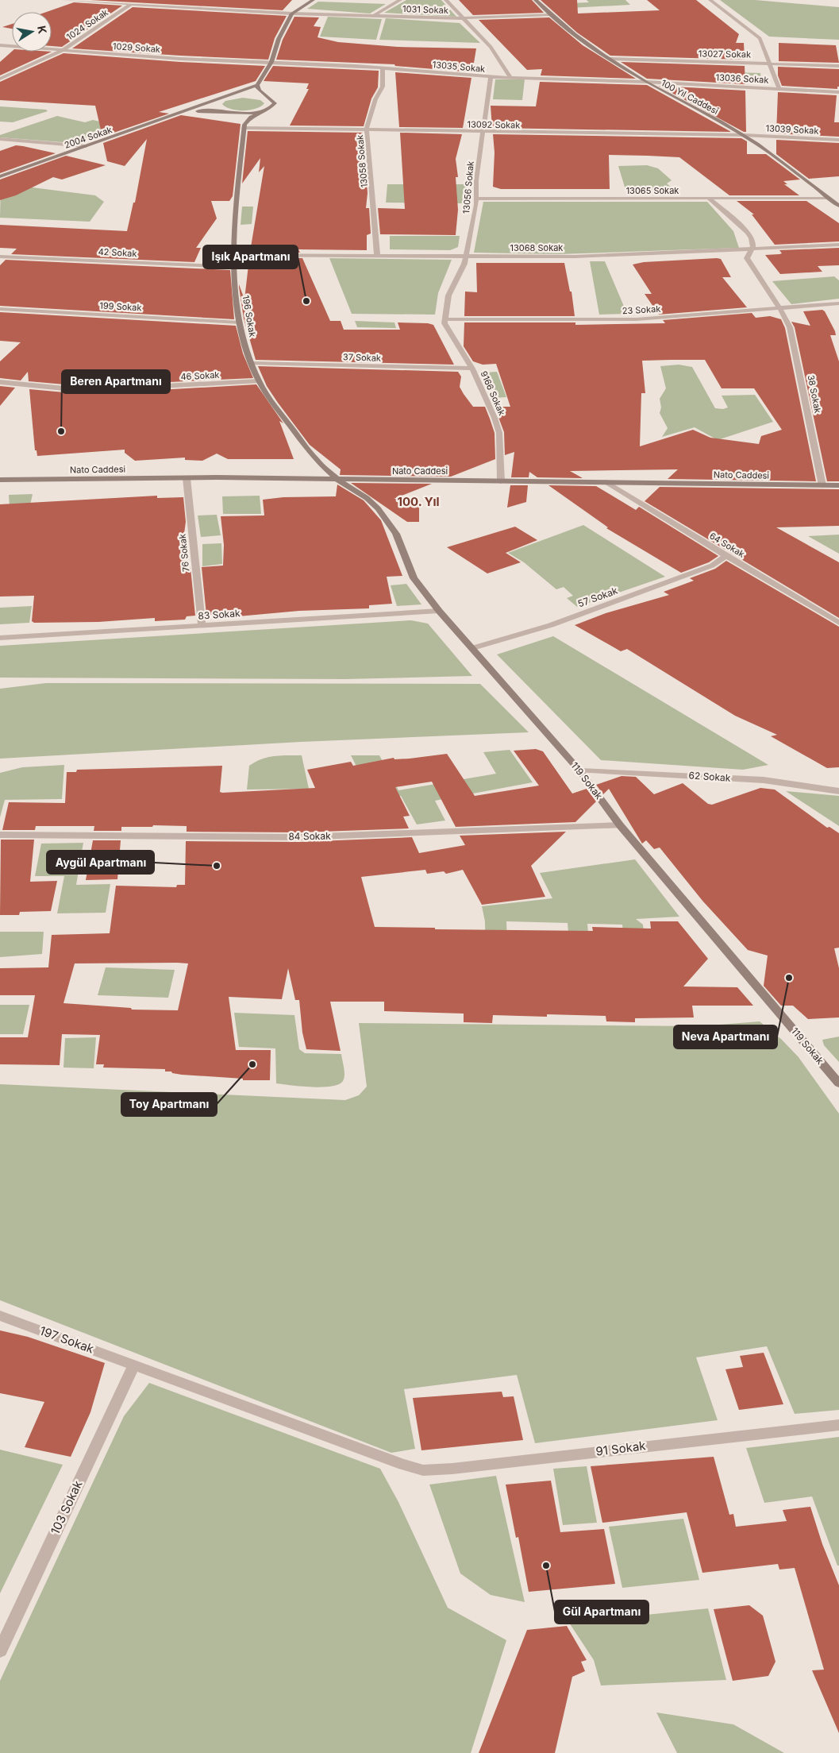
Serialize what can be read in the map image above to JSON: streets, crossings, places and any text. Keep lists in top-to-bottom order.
{
  "streets": {
    "street": [
      "1031 Sokak",
      "1024 Sokak",
      "1029 Sokak",
      "13027 Sokak",
      "13035 Sokak",
      "13036 Sokak",
      "100 Yıl Caddesi",
      "13092 Sokak",
      "13039 Sokak",
      "2004 Sokak",
      "13058 Sokak",
      "13056 Sokak",
      "13065 Sokak",
      "13068 Sokak",
      "42 Sokak",
      "199 Sokak",
      "23 Sokak",
      "196 Sokak",
      "37 Sokak",
      "46 Sokak",
      "9166 Sokak",
      "38 Sokak",
      "Nato Caddesi",
      "64 Sokak",
      "76 Sokak",
      "57 Sokak",
      "83 Sokak",
      "62 Sokak",
      "119 Sokak",
      "84 Sokak",
      "197 Sokak",
      "91 Sokak",
      "103 Sokak"
    ]
  },
  "crossings": [
    ["1031 Sokak", "1024 Sokak"],
    ["1031 Sokak", "100 Yıl Caddesi"],
    ["1024 Sokak", "1029 Sokak"],
    ["1029 Sokak", "13035 Sokak"],
    ["13027 Sokak", "100 Yıl Caddesi"],
    ["13035 Sokak", "13036 Sokak"],
    ["13035 Sokak", "100 Yıl Caddesi"],
    ["13035 Sokak", "13058 Sokak"],
    ["13035 Sokak", "13056 Sokak"],
    ["13036 Sokak", "100 Yıl Caddesi"],
    ["100 Yıl Caddesi", "13092 Sokak"],
    ["100 Yıl Caddesi", "13039 Sokak"],
    ["100 Yıl Caddesi", "13065 Sokak"],
    ["13092 Sokak", "13039 Sokak"],
    ["13092 Sokak", "13058 Sokak"],
    ["13092 Sokak", "13056 Sokak"],
    ["13092 Sokak", "196 Sokak"],
    ["13058 Sokak", "13068 Sokak"],
    ["13056 Sokak", "13065 Sokak"],
    ["13056 Sokak", "13068 Sokak"],
    ["13056 Sokak", "23 Sokak"],
    ["13056 Sokak", "9166 Sokak"],
    ["13065 Sokak", "38 Sokak"],
    ["13068 Sokak", "196 Sokak"],
    ["13068 Sokak", "38 Sokak"],
    ["42 Sokak", "196 Sokak"],
    ["199 Sokak", "196 Sokak"],
    ["23 Sokak", "9166 Sokak"],
    ["23 Sokak", "38 Sokak"],
    ["196 Sokak", "37 Sokak"],
    ["196 Sokak", "46 Sokak"],
    ["196 Sokak", "Nato Caddesi"],
    ["196 Sokak", "119 Sokak"],
    ["37 Sokak", "9166 Sokak"],
    ["9166 Sokak", "Nato Caddesi"],
    ["38 Sokak", "Nato Caddesi"],
    ["Nato Caddesi", "64 Sokak"],
    ["Nato Caddesi", "76 Sokak"],
    ["Nato Caddesi", "119 Sokak"],
    ["64 Sokak", "57 Sokak"],
    ["76 Sokak", "83 Sokak"],
    ["57 Sokak", "119 Sokak"],
    ["83 Sokak", "119 Sokak"],
    ["62 Sokak", "119 Sokak"],
    ["119 Sokak", "84 Sokak"],
    ["197 Sokak", "91 Sokak"],
    ["197 Sokak", "103 Sokak"]
  ],
  "districts": ["100. Yıl"],
  "places": [
    "Işık Apartmanı",
    "Beren Apartmanı",
    "Aygül Apartmanı",
    "Neva Apartmanı",
    "Toy Apartmanı",
    "Gül Apartmanı"
  ],
  "north": "right"
}
